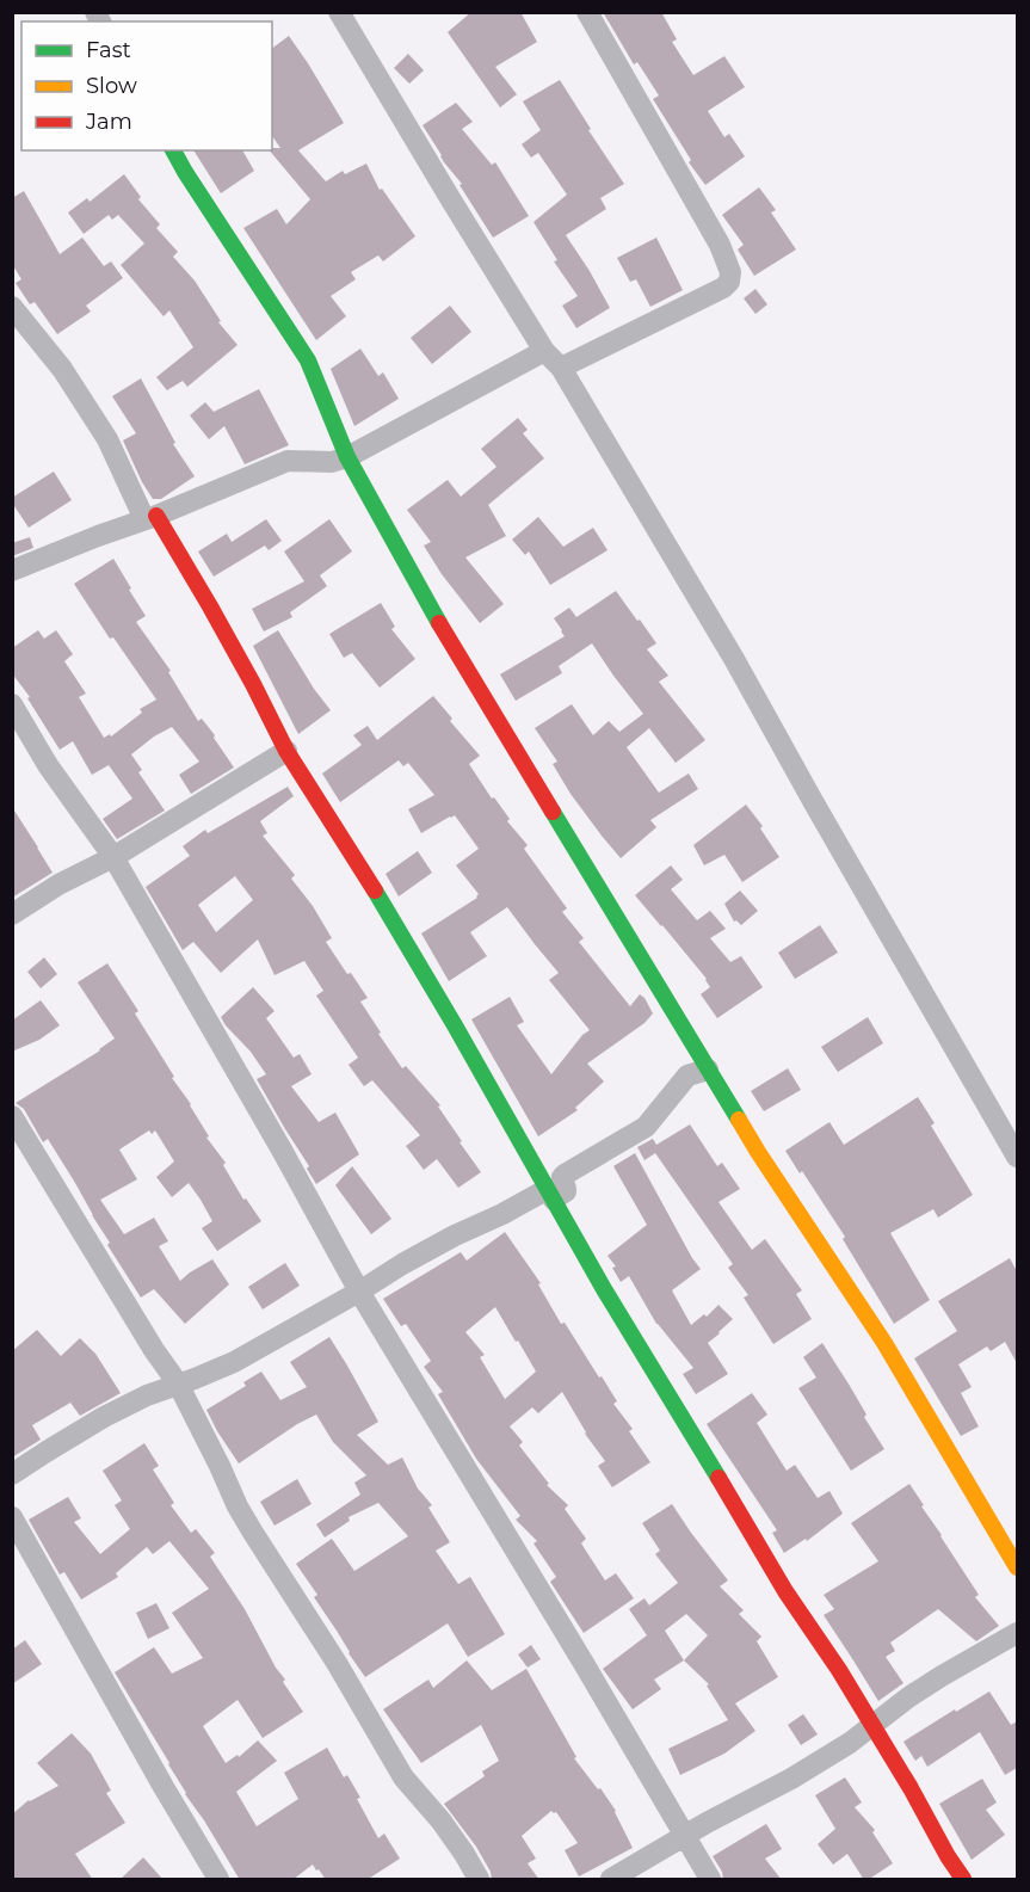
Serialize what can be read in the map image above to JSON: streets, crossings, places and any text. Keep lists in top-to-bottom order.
{
  "legend": ["Fast", "Slow", "Jam"]
}
